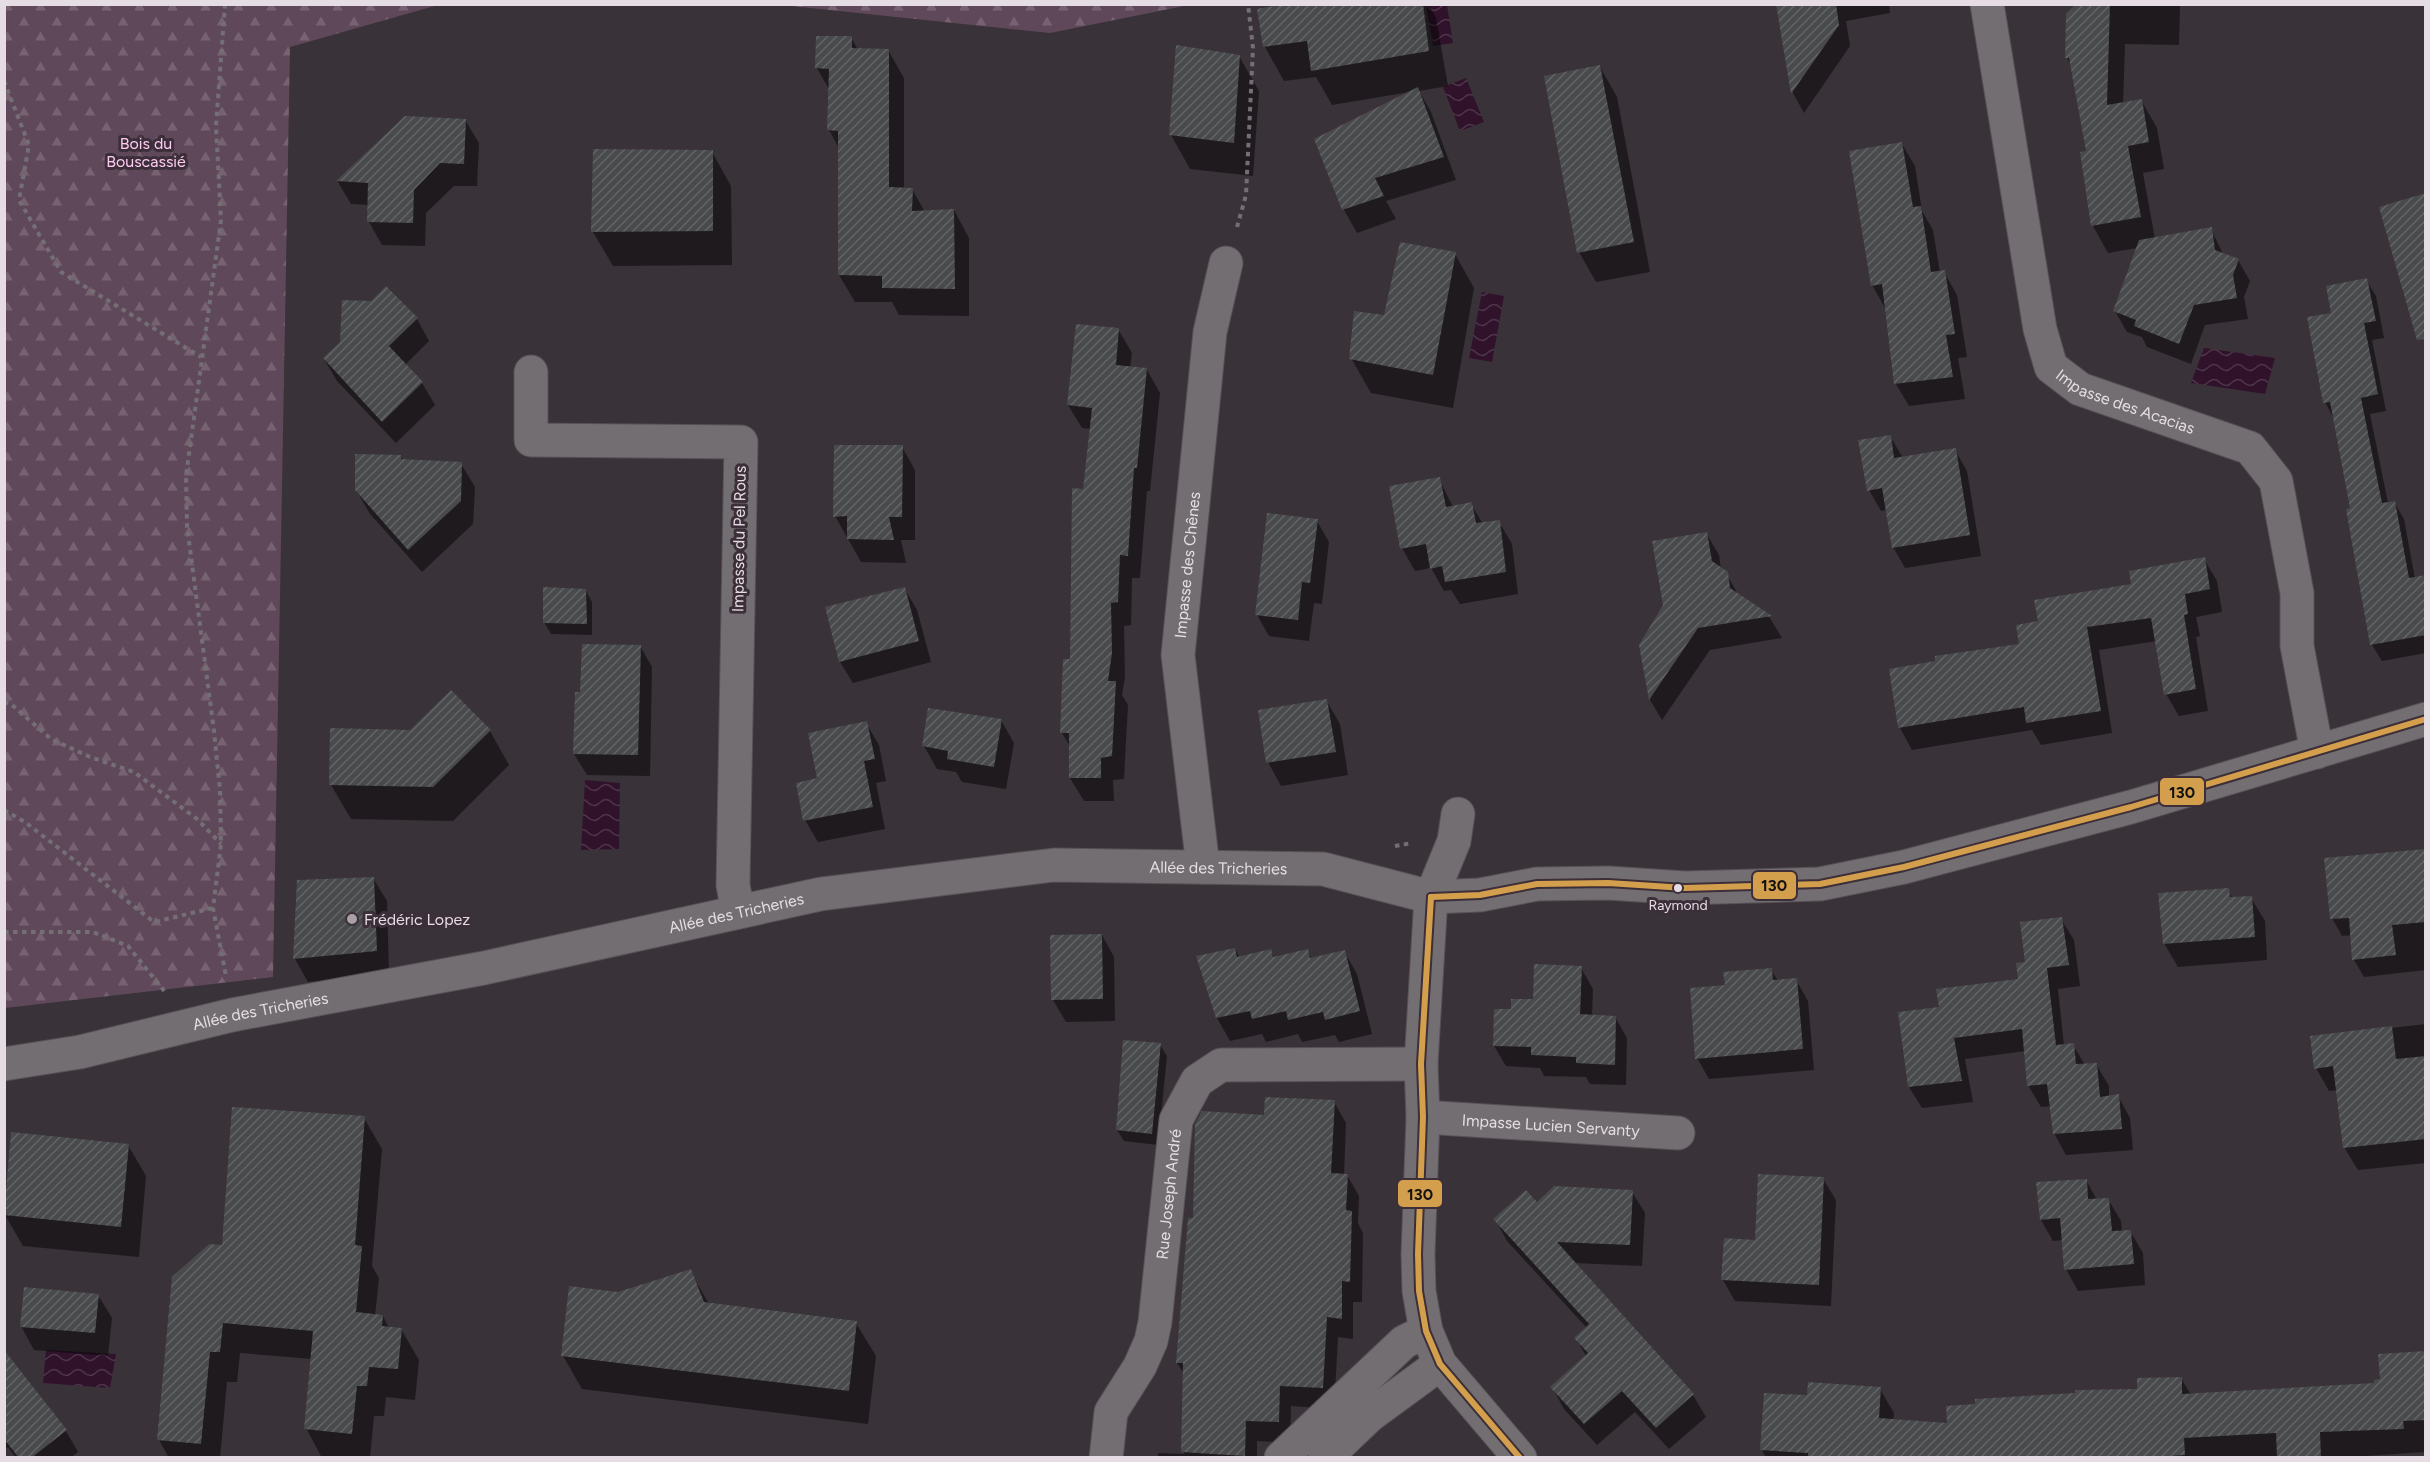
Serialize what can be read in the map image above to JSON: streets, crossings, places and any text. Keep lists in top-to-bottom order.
{
  "streets": {
    "street": [
      "Impasse des Acacias",
      "Impasse du Pel Rous",
      "Impasse des Chênes",
      "Allée des Tricheries",
      "Impasse Lucien Servanty",
      "Rue Joseph André"
    ]
  },
  "crossings": [
    ["Impasse des Acacias", "Allée des Tricheries"],
    ["Impasse du Pel Rous", "Allée des Tricheries"],
    ["Impasse des Chênes", "Allée des Tricheries"]
  ],
  "parks": ["Bois du Bouscassié"],
  "places": ["Raymond", "Frédéric Lopez"],
  "lines": ["transit line 130"]
}
